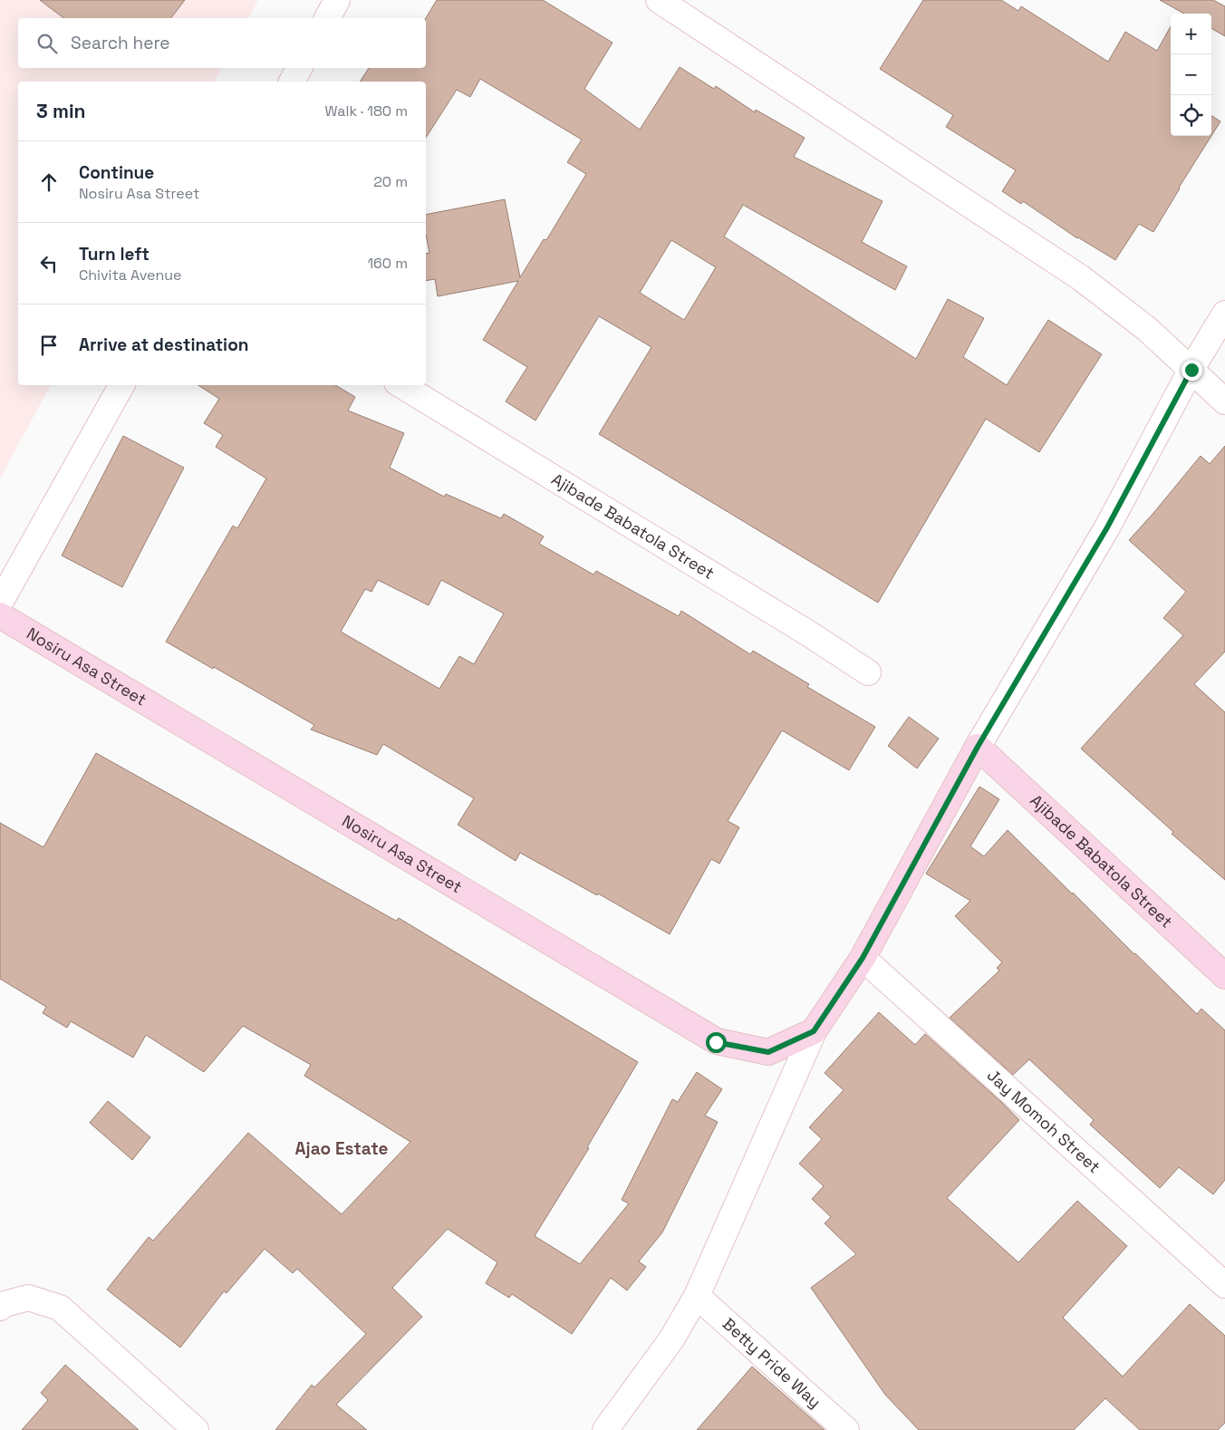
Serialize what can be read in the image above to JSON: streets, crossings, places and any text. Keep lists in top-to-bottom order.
{
  "streets": {
    "street": [
      "Ajibade Babatola Street",
      "Nosiru Asa Street",
      "Jay Momoh Street",
      "Betty Pride Way"
    ]
  },
  "districts": ["Ajao Estate"],
  "page": {
    "map_buttons": ["+", "−"],
    "search": "Search here",
    "heading": ["3 min", "Walk · 180 m"],
    "list": [
      ["Continue", "Nosiru Asa Street", "20 m"],
      ["Turn left", "Chivita Avenue", "160 m"],
      "Arrive at destination"
    ]
  }
}
